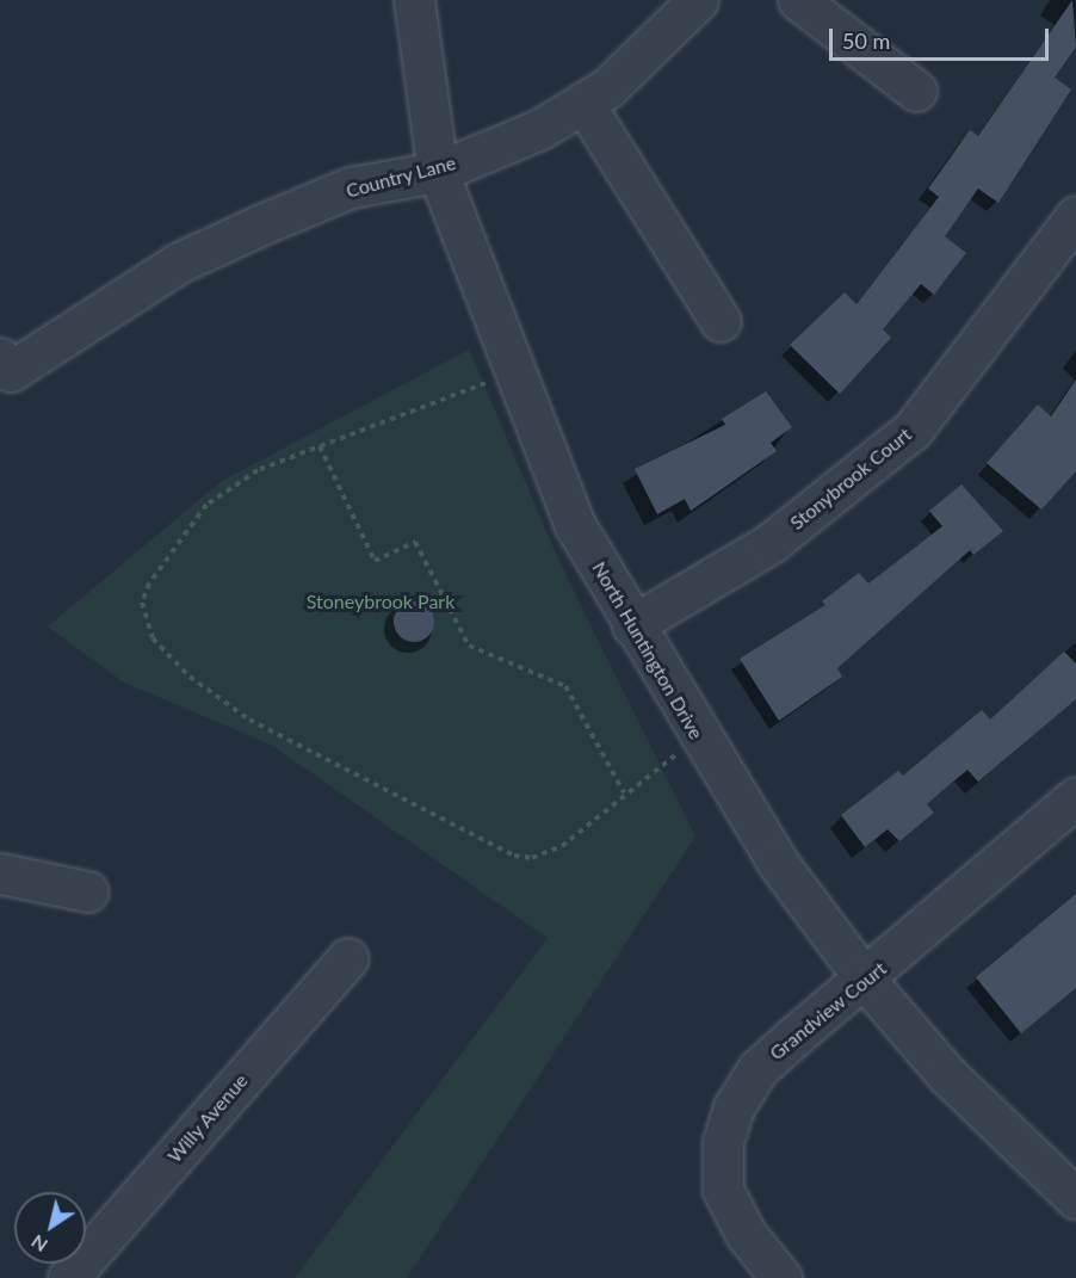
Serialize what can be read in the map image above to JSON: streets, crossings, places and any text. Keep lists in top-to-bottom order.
{
  "streets": {
    "street": [
      "Country Lane",
      "Stonybrook Court",
      "North Huntington Drive",
      "Grandview Court",
      "Willy Avenue"
    ]
  },
  "crossings": [
    ["Country Lane", "North Huntington Drive"],
    ["Stonybrook Court", "North Huntington Drive"],
    ["North Huntington Drive", "Grandview Court"]
  ],
  "parks": ["Stoneybrook Park"],
  "scale_bar": "50 m",
  "north": "bottom left"
}
